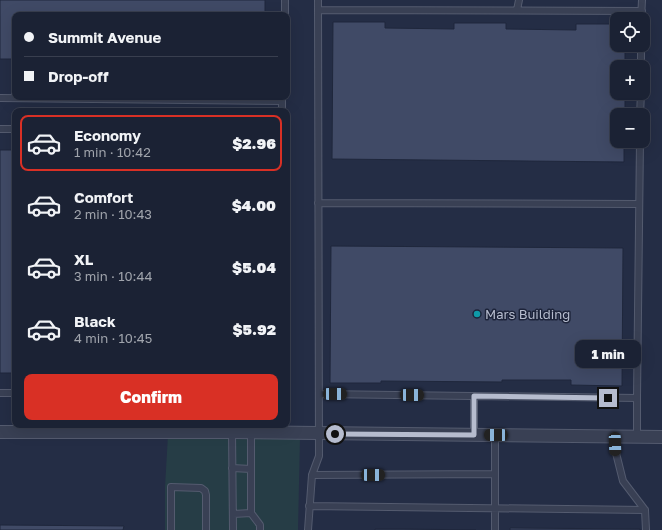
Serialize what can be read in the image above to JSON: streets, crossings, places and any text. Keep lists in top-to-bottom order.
{
  "places": ["Mars Building"],
  "page": {
    "map_buttons": ["+", "−"],
    "banner": ["Summit Avenue", "Drop-off"],
    "list": [
      {
        "name": "Economy",
        "note": "1 min · 10:42",
        "value": "$2.96"
      },
      {
        "name": "Comfort",
        "note": "2 min · 10:43",
        "value": "$4.00"
      },
      {
        "name": "XL",
        "note": "3 min · 10:44",
        "value": "$5.04"
      },
      {
        "name": "Black",
        "note": "4 min · 10:45",
        "value": "$5.92"
      }
    ],
    "bubble": "1 min",
    "buttons": "Confirm"
  }
}
